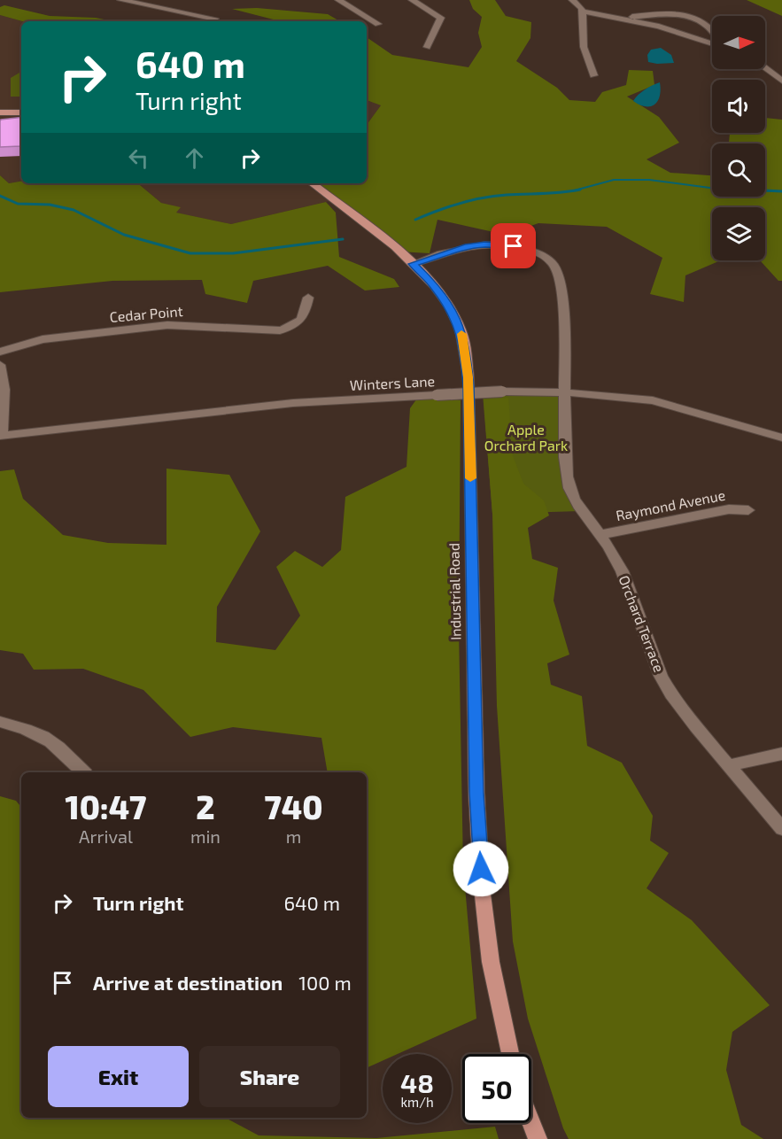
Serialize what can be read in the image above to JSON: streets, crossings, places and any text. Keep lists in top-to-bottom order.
{
  "streets": {
    "main road": ["Industrial Road"],
    "street": [
      "Cedar Point",
      "Winters Lane",
      "Raymond Avenue",
      "Orchard Terrace"
    ]
  },
  "crossings": [
    ["Winters Lane", "Orchard Terrace"],
    ["Raymond Avenue", "Orchard Terrace"],
    ["Industrial Road", "Orchard Terrace"]
  ],
  "parks": ["Apple Orchard Park"],
  "north": "right",
  "page": {
    "turn": ["640 m", "Turn right"],
    "eta": [
      "10:47",
      "Arrival",
      "2",
      "min",
      "740",
      "m"
    ],
    "list": [
      {
        "name": "Turn right",
        "value": "640 m"
      },
      {
        "name": "Arrive at destination",
        "value": "100 m"
      }
    ],
    "buttons": ["Exit", "Share"],
    "speed": "48 km/h",
    "limit": "50"
  }
}
